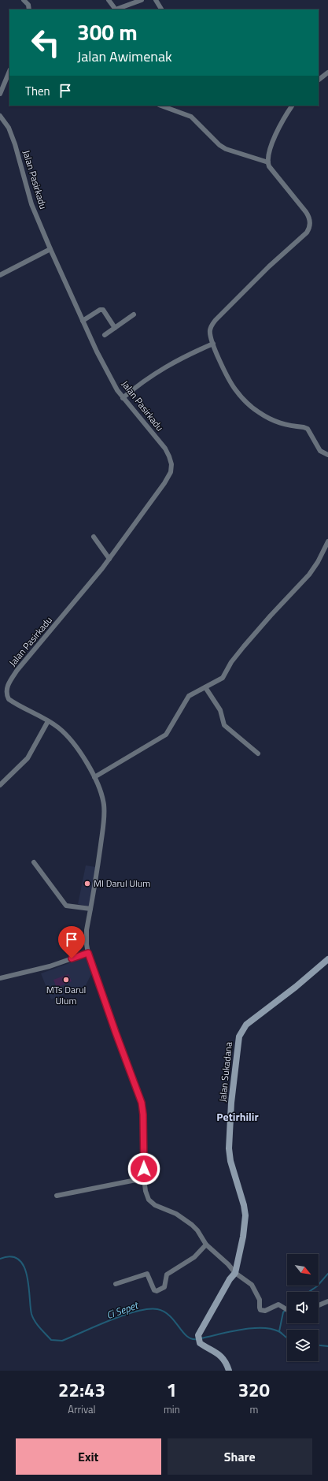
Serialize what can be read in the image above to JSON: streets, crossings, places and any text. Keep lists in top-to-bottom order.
{
  "streets": {
    "main road": ["Jalan Sukadana"],
    "street": ["Jalan Pasirkadu"]
  },
  "crossings": [
    ["Jalan Pasirkadu", "Jalan Sukadana"]
  ],
  "districts": ["Petirhilir"],
  "water": ["Ci Sepet"],
  "places": ["MI Darul Ulum", "MTs Darul Ulum"],
  "north": "bottom right",
  "page": {
    "turn": ["300 m", "Jalan Awimenak"],
    "then": "Then",
    "eta": [
      "22:43",
      "Arrival",
      "1",
      "min",
      "320",
      "m"
    ],
    "buttons": ["Exit", "Share"]
  }
}
